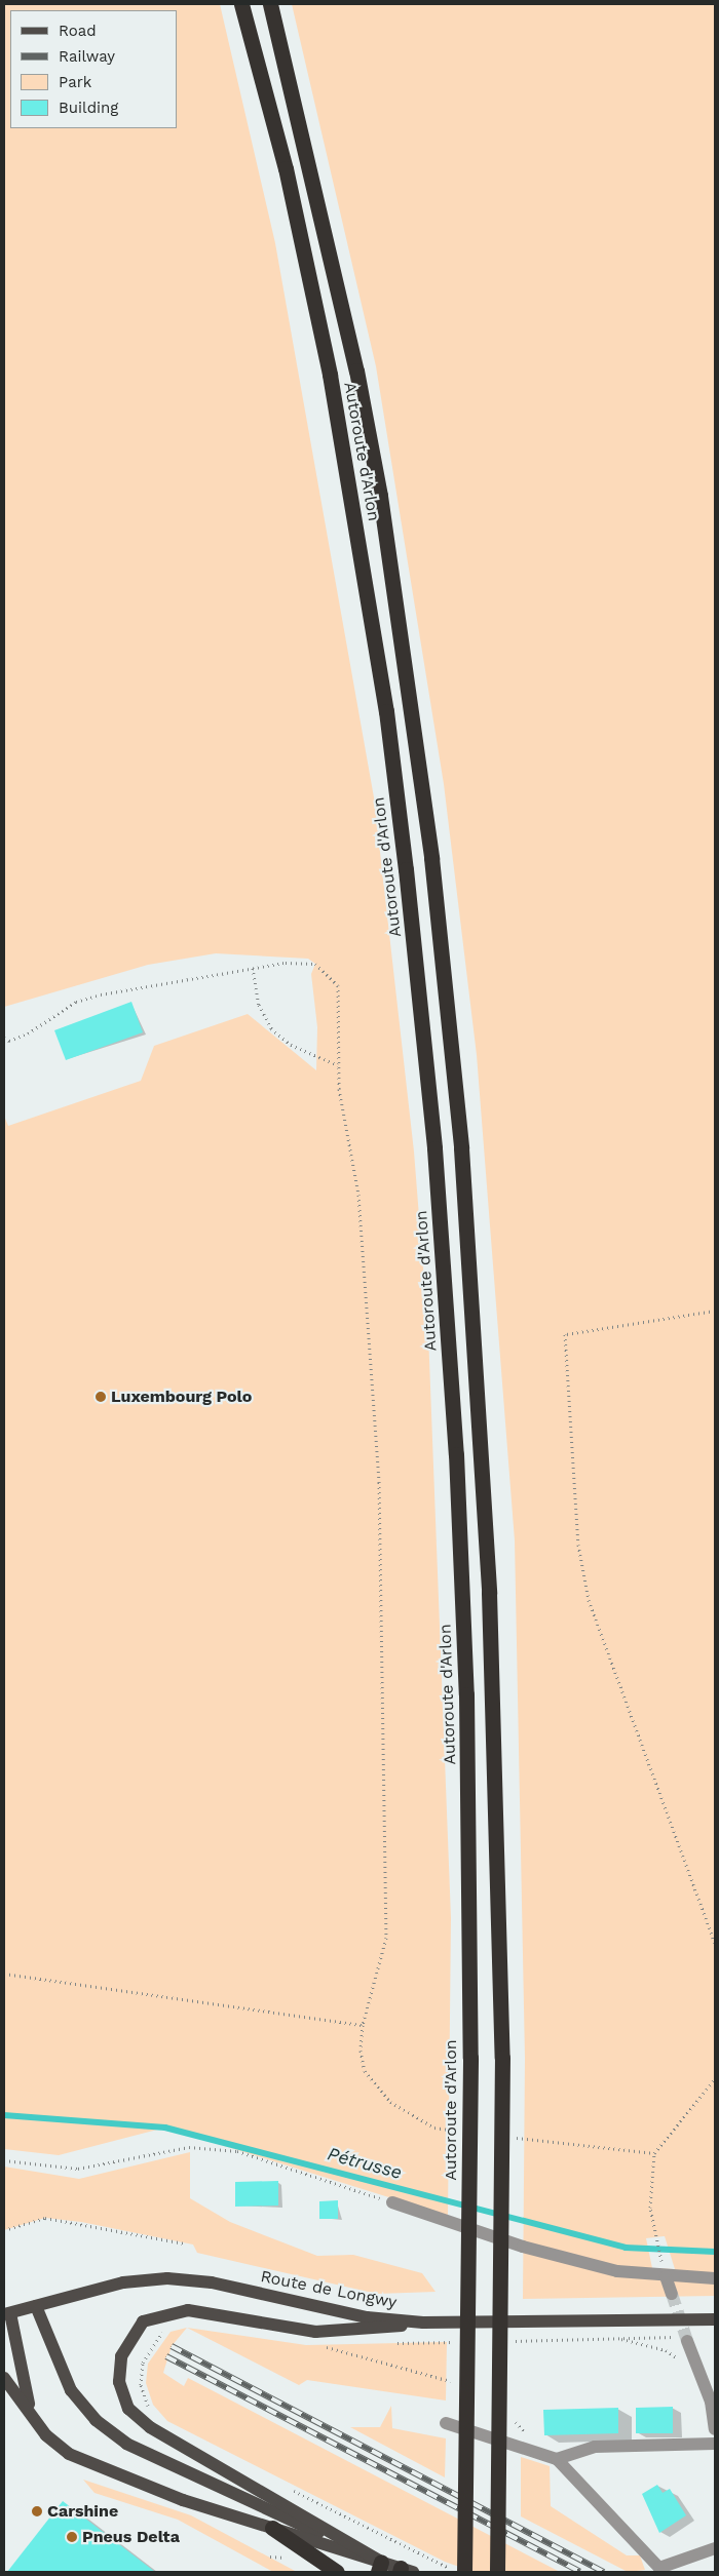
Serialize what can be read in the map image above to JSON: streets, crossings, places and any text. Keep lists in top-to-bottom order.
{
  "streets": {
    "highway": ["Autoroute d'Arlon"],
    "main road": ["Route de Longwy"]
  },
  "water": ["Pétrusse"],
  "places": ["Luxembourg Polo", "Carshine", "Pneus Delta"],
  "legend": [
    "Road",
    "Railway",
    "Park",
    "Building"
  ]
}
